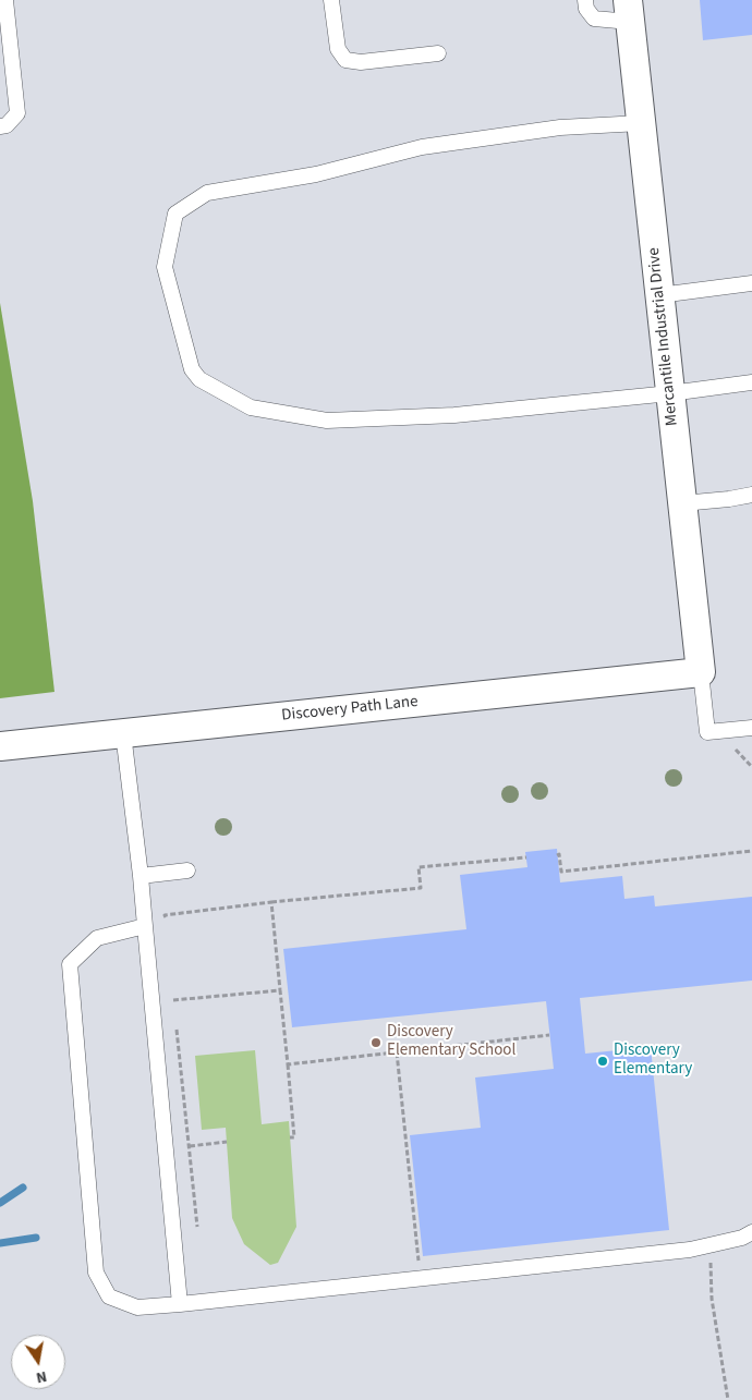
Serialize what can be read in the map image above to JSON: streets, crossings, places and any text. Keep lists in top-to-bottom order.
{
  "streets": {
    "street": ["Mercantile Industrial Drive", "Discovery Path Lane"]
  },
  "crossings": [
    ["Mercantile Industrial Drive", "Discovery Path Lane"]
  ],
  "places": ["Discovery Elementary School", "Discovery Elementary"],
  "north": "bottom"
}
